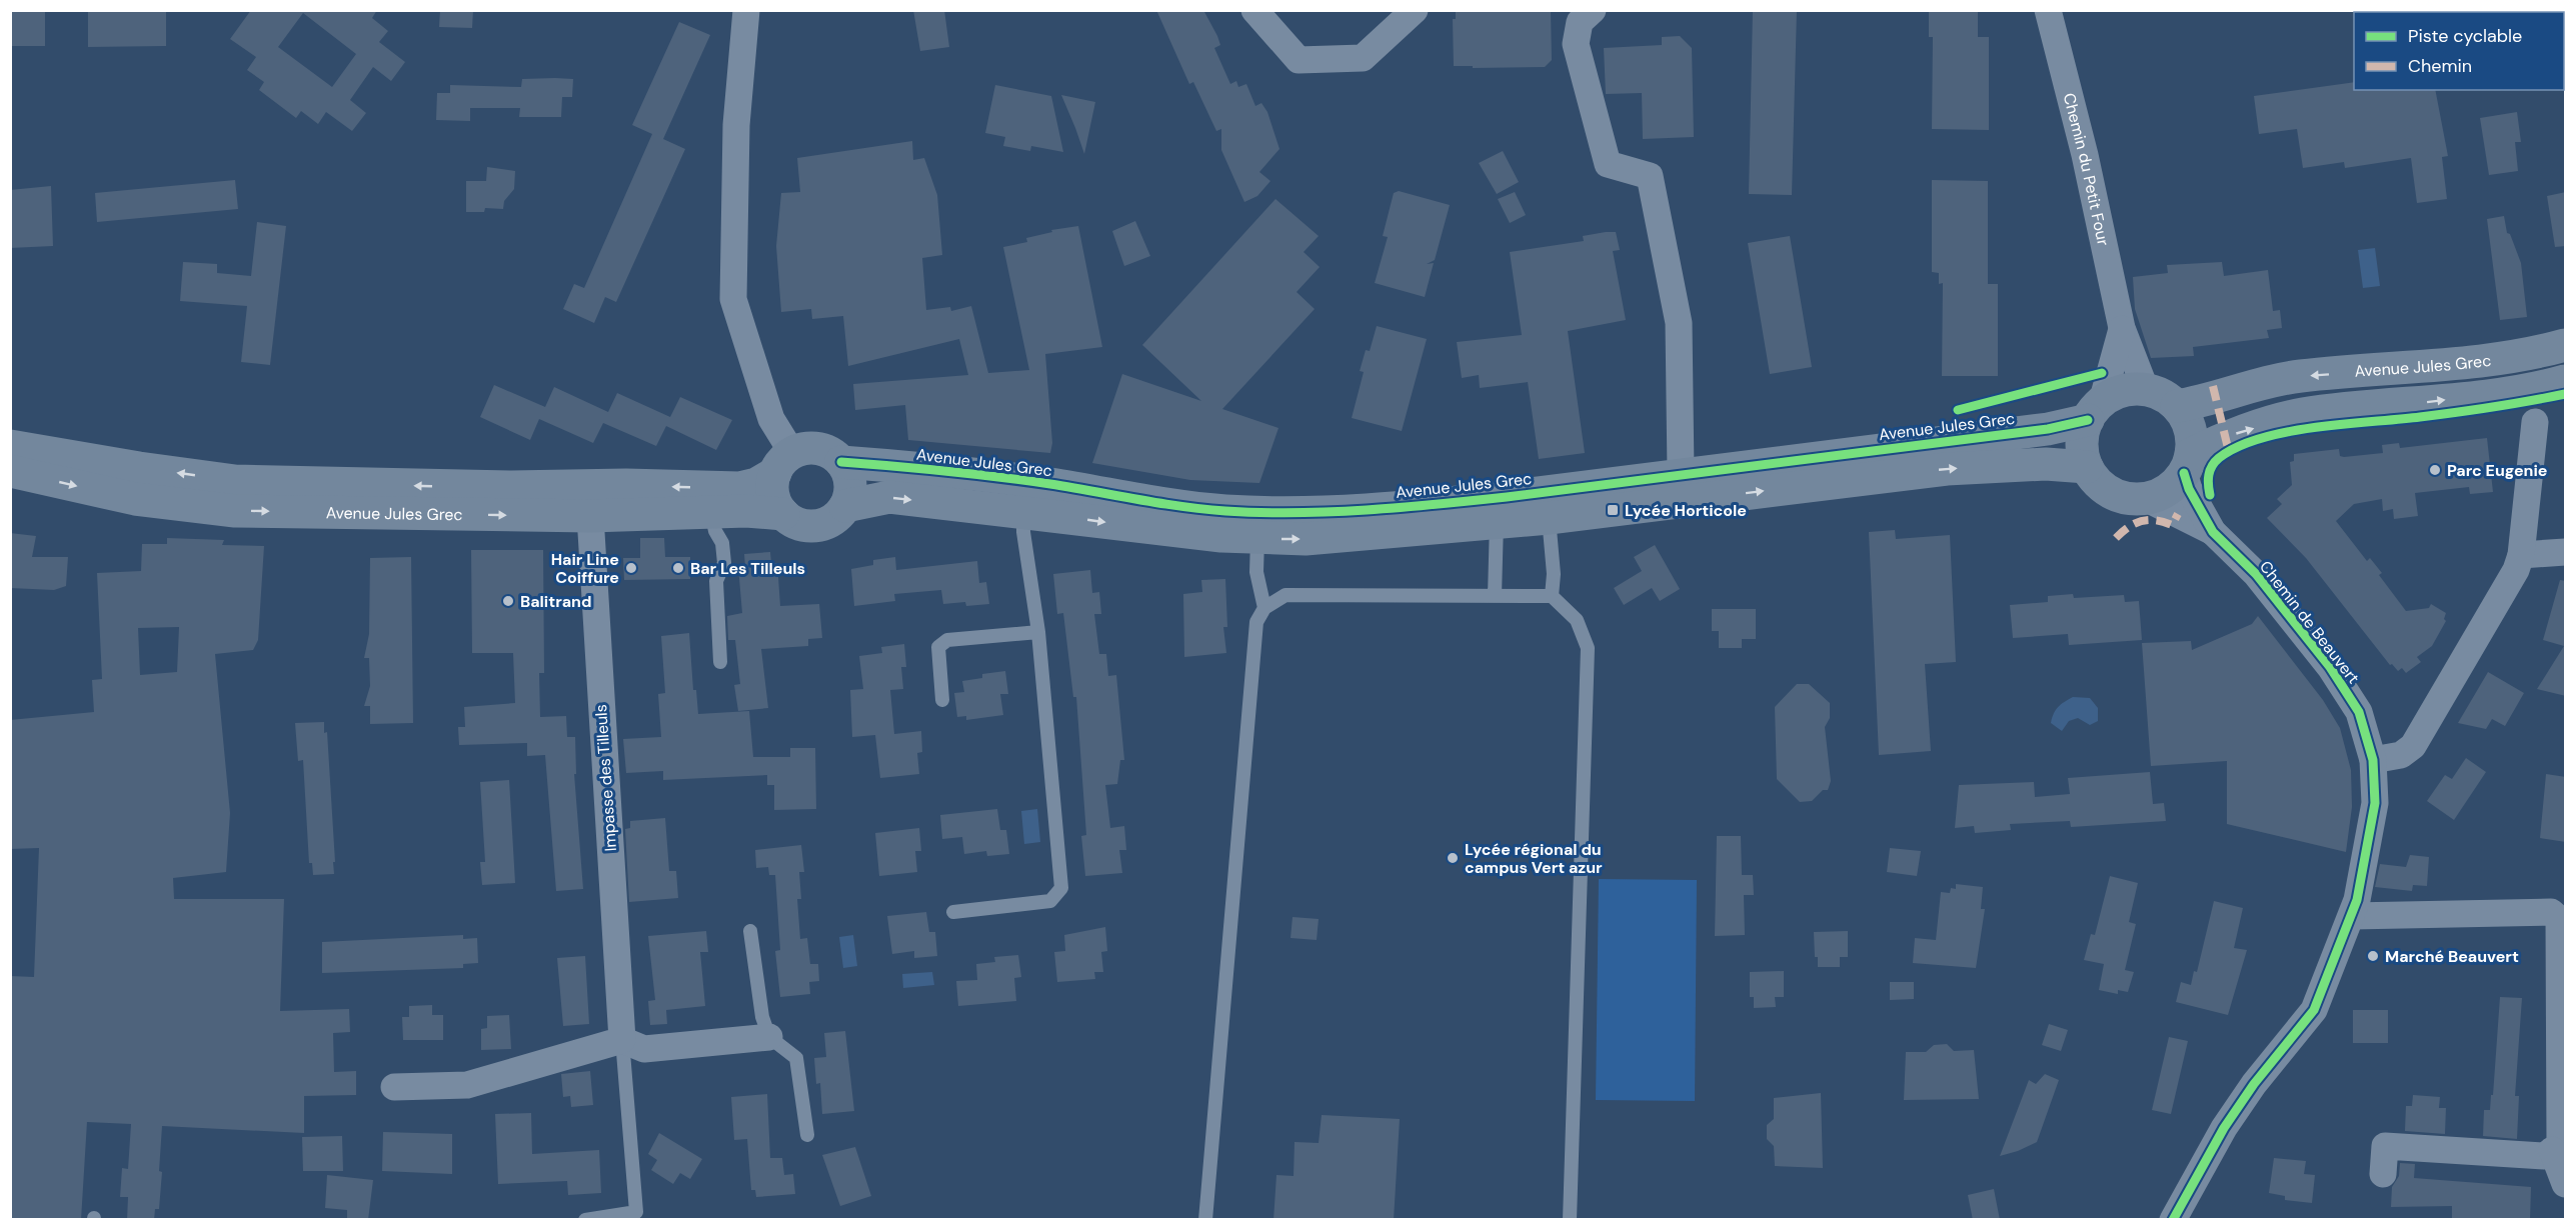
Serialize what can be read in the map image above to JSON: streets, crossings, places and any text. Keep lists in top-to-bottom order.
{
  "streets": {
    "street": [
      "Chemin du Petit Four",
      "Avenue Jules Grec",
      "Chemin de Beauvert",
      "Impasse des Tilleuls"
    ]
  },
  "crossings": [
    ["Chemin du Petit Four", "Avenue Jules Grec"],
    ["Chemin du Petit Four", "Chemin de Beauvert"],
    ["Avenue Jules Grec", "Chemin de Beauvert"],
    ["Avenue Jules Grec", "Impasse des Tilleuls"]
  ],
  "places": {
    "other": [
      "Parc Eugenie",
      "Hair Line Coiffure",
      "Bar Les Tilleuls",
      "Balitrand",
      "Lycée régional du campus Vert azur",
      "Marché Beauvert"
    ],
    "transit": ["Lycée Horticole"]
  },
  "legend": ["Piste cyclable", "Chemin"]
}
